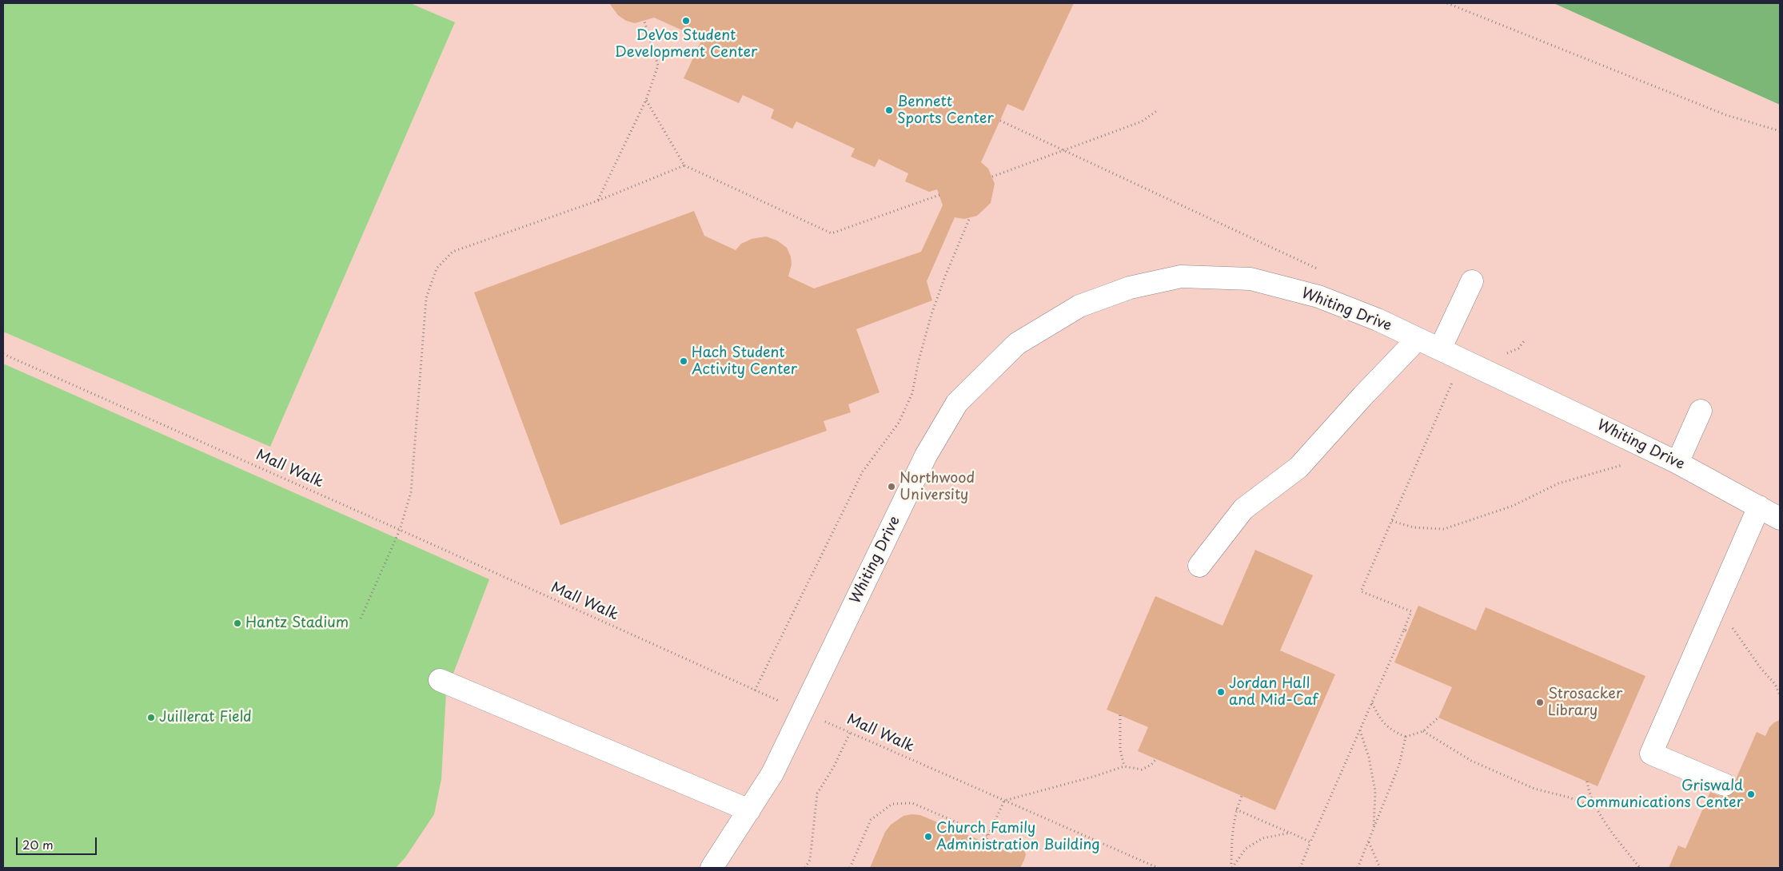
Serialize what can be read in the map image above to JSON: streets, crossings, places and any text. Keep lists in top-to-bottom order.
{
  "streets": {
    "street": ["Whiting Drive"],
    "path": ["Mall Walk"]
  },
  "crossings": [
    ["Whiting Drive", "Mall Walk"]
  ],
  "places": [
    "DeVos Student Development Center",
    "Bennett Sports Center",
    "Hach Student Activity Center",
    "Northwood University",
    "Hantz Stadium",
    "Jordan Hall and Mid-Caf",
    "Strosacker Library",
    "Juillerat Field",
    "Griswald Communications Center",
    "Church Family Administration Building"
  ],
  "scale_bar": "20 m"
}
